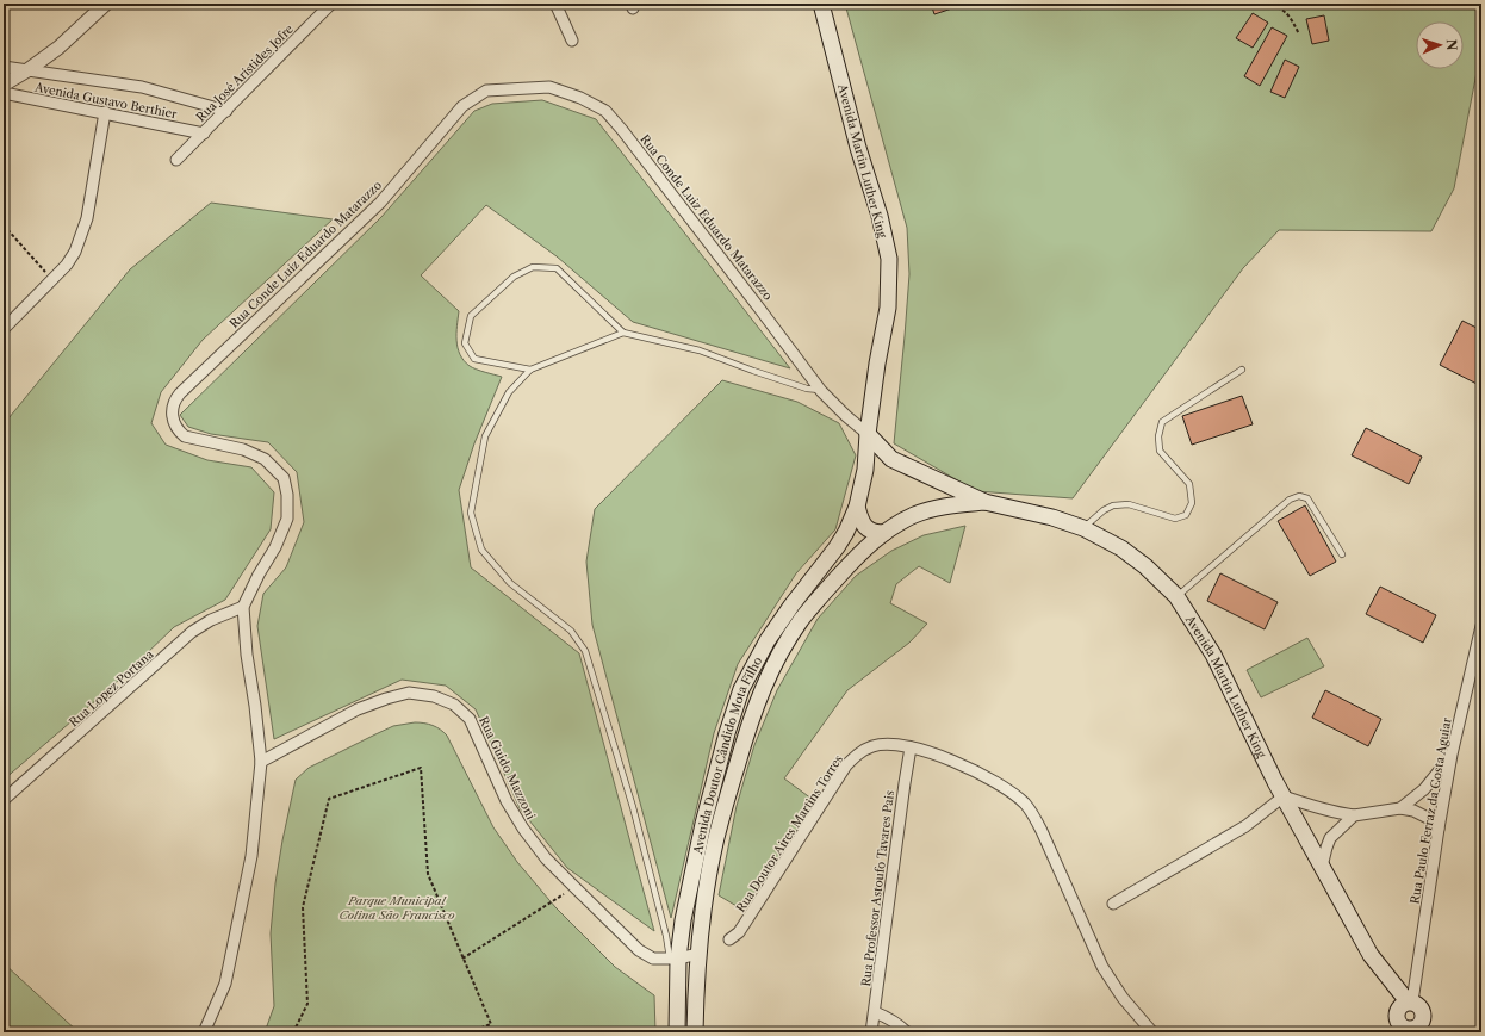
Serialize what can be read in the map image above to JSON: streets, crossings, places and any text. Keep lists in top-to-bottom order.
{
  "streets": {
    "main road": ["Avenida Martin Luther King", "Avenida Doutor Cândido Mota Filho"],
    "street": [
      "Rua José Aristides Jofre",
      "Avenida Gustavo Berthier",
      "Rua Conde Luiz Eduardo Matarazzo",
      "Rua Lopez Portana",
      "Rua Guido Mazzoni",
      "Rua Paulo Ferraz da Costa Aguiar",
      "Rua Doutor Aires Martins Torres",
      "Rua Professor Astoufo Tavares Pais"
    ]
  },
  "crossings": [
    ["Rua José Aristides Jofre", "Avenida Gustavo Berthier"],
    ["Avenida Martin Luther King", "Rua Conde Luiz Eduardo Matarazzo"],
    ["Avenida Martin Luther King", "Avenida Doutor Cândido Mota Filho"],
    ["Avenida Martin Luther King", "Rua Paulo Ferraz da Costa Aguiar"],
    ["Rua Conde Luiz Eduardo Matarazzo", "Rua Lopez Portana"],
    ["Rua Conde Luiz Eduardo Matarazzo", "Rua Guido Mazzoni"],
    ["Avenida Doutor Cândido Mota Filho", "Rua Guido Mazzoni"],
    ["Rua Doutor Aires Martins Torres", "Rua Professor Astoufo Tavares Pais"]
  ],
  "parks": ["Parque Municipal Colina São Francisco"],
  "north": "right"
}
